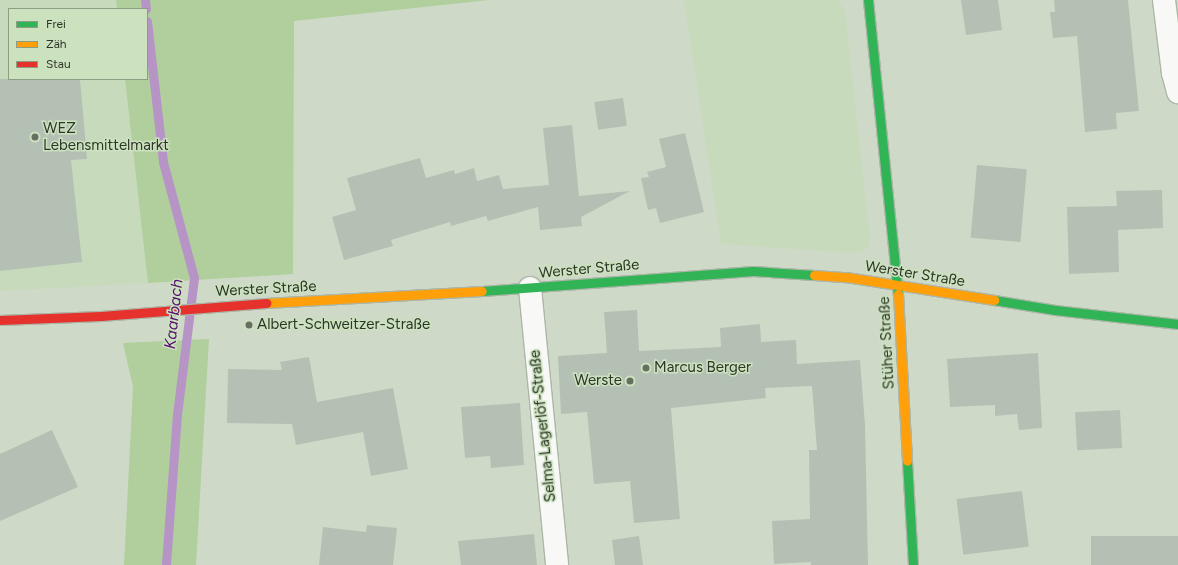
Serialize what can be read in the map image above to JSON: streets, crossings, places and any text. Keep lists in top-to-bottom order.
{
  "streets": {
    "main road": ["Werster Straße", "Stüher Straße"],
    "street": ["Selma-Lagerlöf-Straße"]
  },
  "crossings": [
    ["Werster Straße", "Stüher Straße"],
    ["Werster Straße", "Selma-Lagerlöf-Straße"]
  ],
  "water": ["Kaarbach"],
  "places": [
    "WEZ Lebensmittelmarkt",
    "Albert-Schweitzer-Straße",
    "Marcus Berger",
    "Werste"
  ],
  "legend": ["Frei", "Zäh", "Stau"]
}
